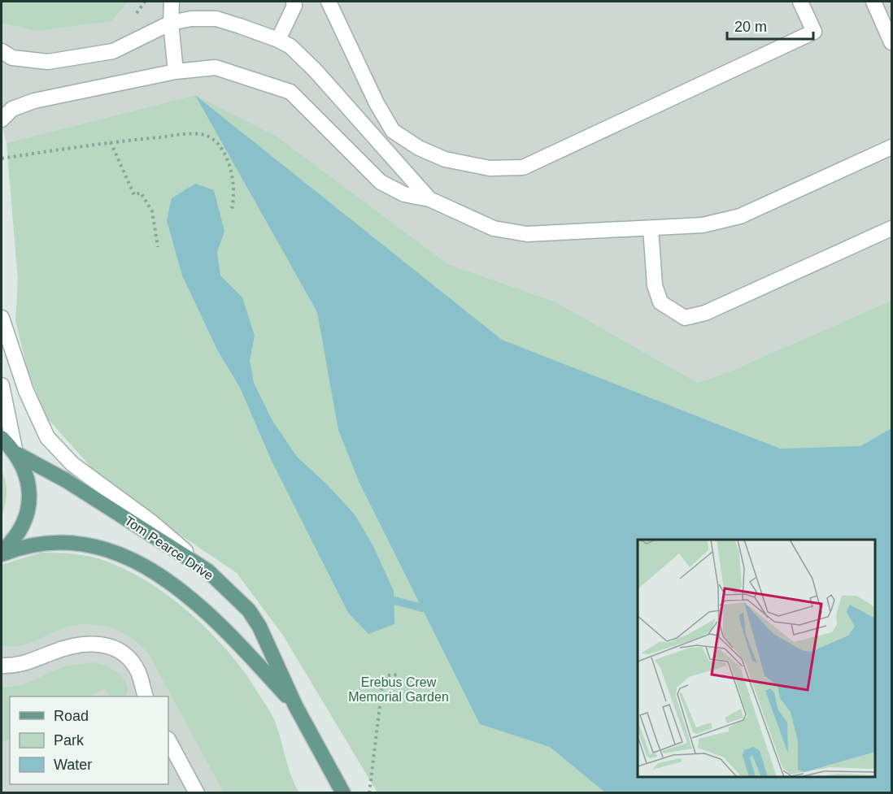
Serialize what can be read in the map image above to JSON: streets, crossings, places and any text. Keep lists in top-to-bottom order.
{
  "streets": {
    "main road": ["Tom Pearce Drive"]
  },
  "parks": ["Erebus Crew Memorial Garden"],
  "legend": ["Road", "Park", "Water"],
  "scale_bar": "20 m"
}
